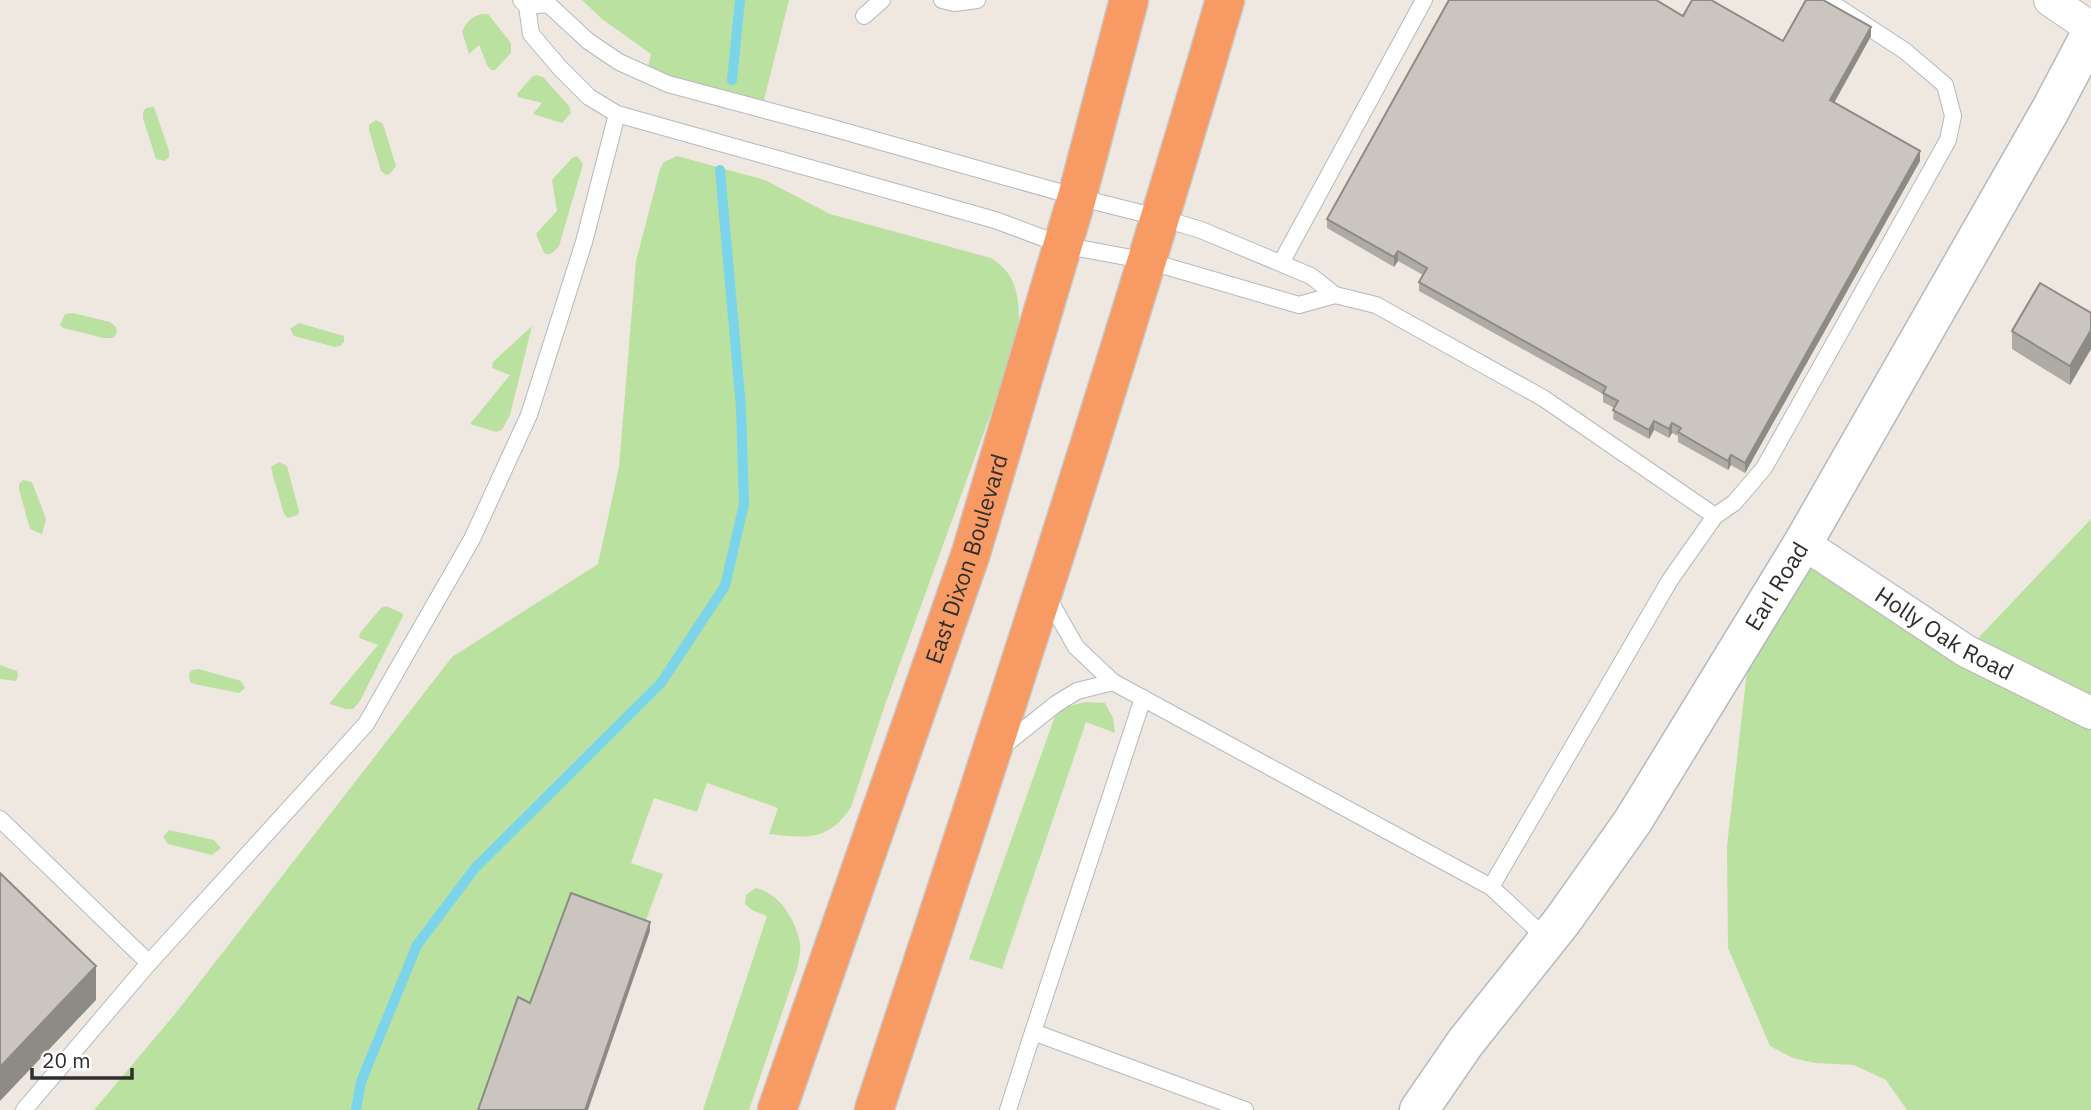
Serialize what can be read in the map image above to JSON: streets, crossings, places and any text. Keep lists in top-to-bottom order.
{
  "streets": {
    "highway": ["East Dixon Boulevard"],
    "main road": ["Earl Road"],
    "street": ["Holly Oak Road"]
  },
  "crossings": [
    ["Earl Road", "Holly Oak Road"]
  ],
  "scale_bar": "20 m"
}
